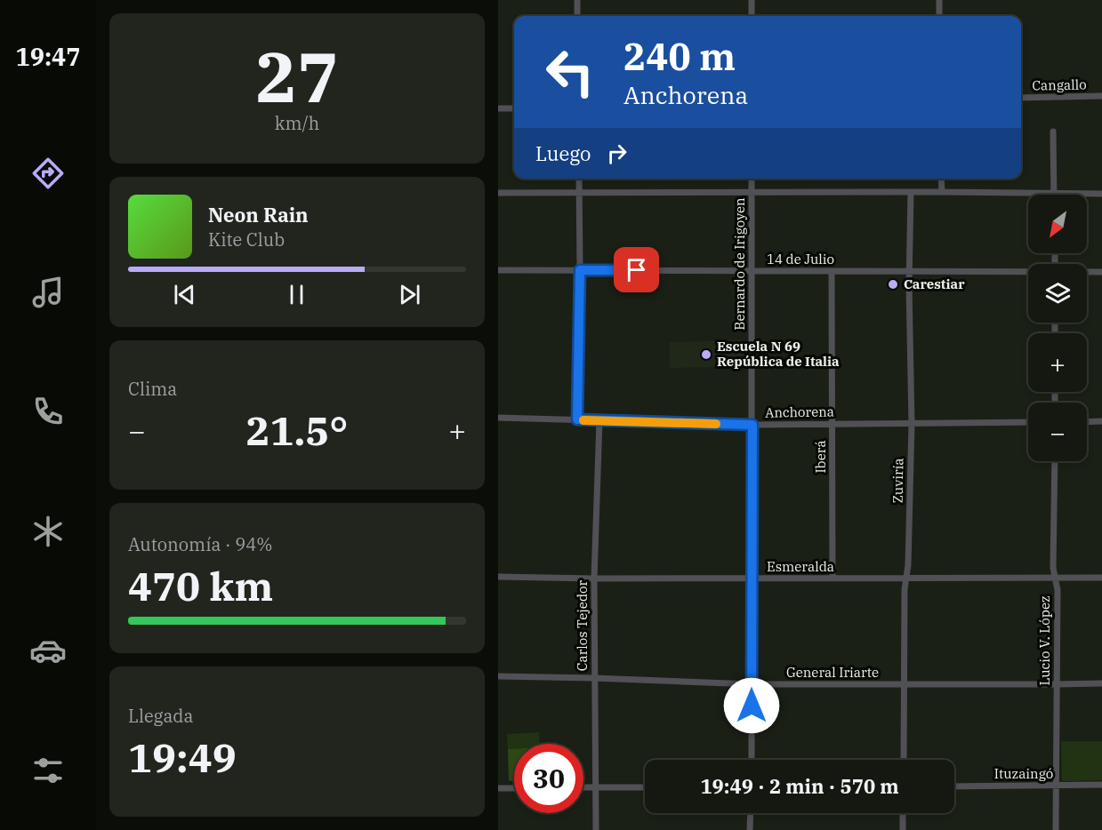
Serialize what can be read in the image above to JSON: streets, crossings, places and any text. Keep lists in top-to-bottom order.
{
  "streets": {
    "street": [
      "Cangallo",
      "14 de Julio",
      "Bernardo de Irigoyen",
      "Anchorena",
      "Iberá",
      "Zuviría",
      "Esmeralda",
      "Carlos Tejedor",
      "Lucio V. López",
      "General Iriarte",
      "Ituzaingó"
    ]
  },
  "crossings": [
    ["14 de Julio", "Bernardo de Irigoyen"],
    ["14 de Julio", "Iberá"],
    ["14 de Julio", "Zuviría"],
    ["Bernardo de Irigoyen", "Anchorena"],
    ["Bernardo de Irigoyen", "Esmeralda"],
    ["Bernardo de Irigoyen", "General Iriarte"],
    ["Anchorena", "Iberá"],
    ["Anchorena", "Zuviría"],
    ["Anchorena", "Carlos Tejedor"],
    ["Iberá", "Esmeralda"],
    ["Zuviría", "Esmeralda"],
    ["Zuviría", "General Iriarte"],
    ["Esmeralda", "Carlos Tejedor"],
    ["Esmeralda", "Lucio V. López"],
    ["Carlos Tejedor", "General Iriarte"],
    ["Lucio V. López", "General Iriarte"],
    ["Lucio V. López", "Ituzaingó"]
  ],
  "places": ["Carestiar", "Escuela N 69 República de Italia"],
  "north": "bottom left",
  "page": {
    "tabs": "19:47",
    "tile": [
      ["27", "km/h"],
      "Clima",
      ["Autonomía · 94%", "470 km"],
      ["Llegada", "19:49"]
    ],
    "turn": ["240 m", "Anchorena"],
    "then": "Luego",
    "song": ["Neon Rain", "Kite Club"],
    "map_buttons": ["+", "−"],
    "heat": ["−", "21.5°", "+"],
    "limit": "30",
    "trip": "19:49 · 2 min · 570 m"
  }
}
